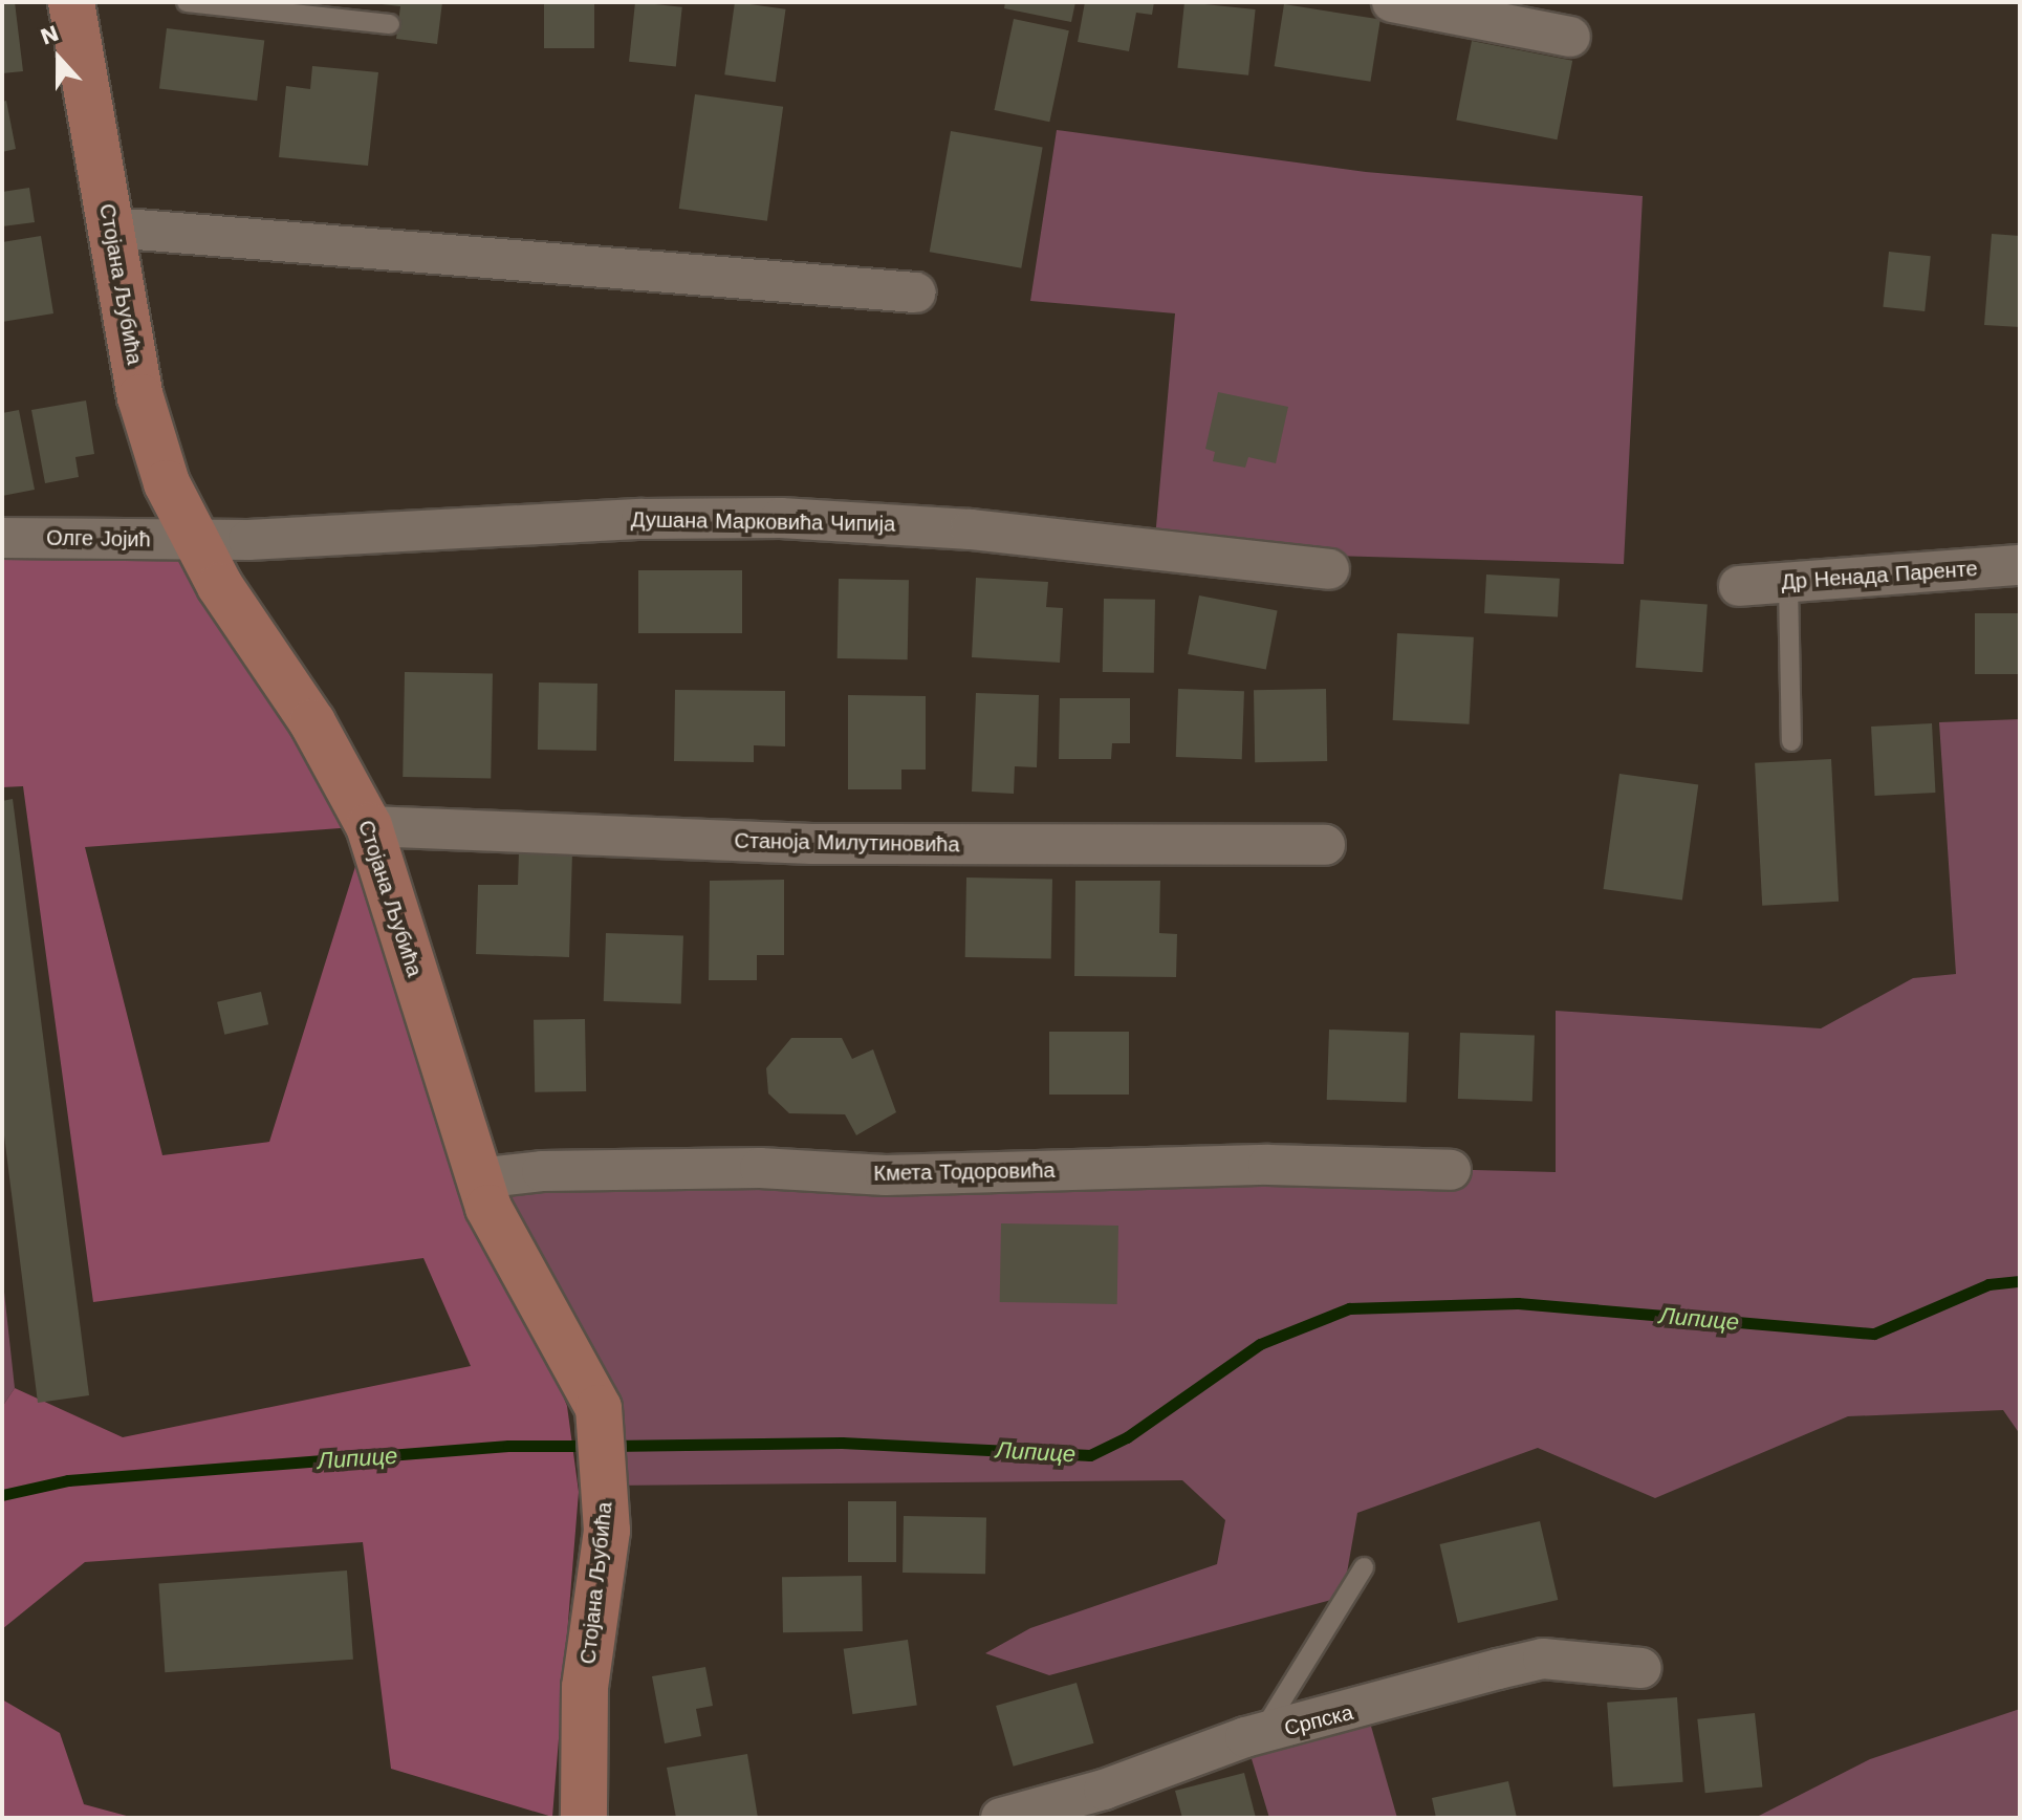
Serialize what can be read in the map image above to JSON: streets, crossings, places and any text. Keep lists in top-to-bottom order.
{
  "streets": {
    "street": [
      "Стојана Љубића",
      "Душана Марковића Чипија",
      "Олге Јојић",
      "Др Ненада Паренте",
      "Станоја Милутиновића",
      "Кмета Тодоровића",
      "Српска"
    ]
  },
  "crossings": [
    ["Стојана Љубића", "Душана Марковића Чипија"],
    ["Стојана Љубића", "Олге Јојић"],
    ["Стојана Љубића", "Станоја Милутиновића"],
    ["Стојана Љубића", "Кмета Тодоровића"],
    ["Душана Марковића Чипија", "Олге Јојић"]
  ],
  "water": ["Липице"],
  "north": "top"
}
